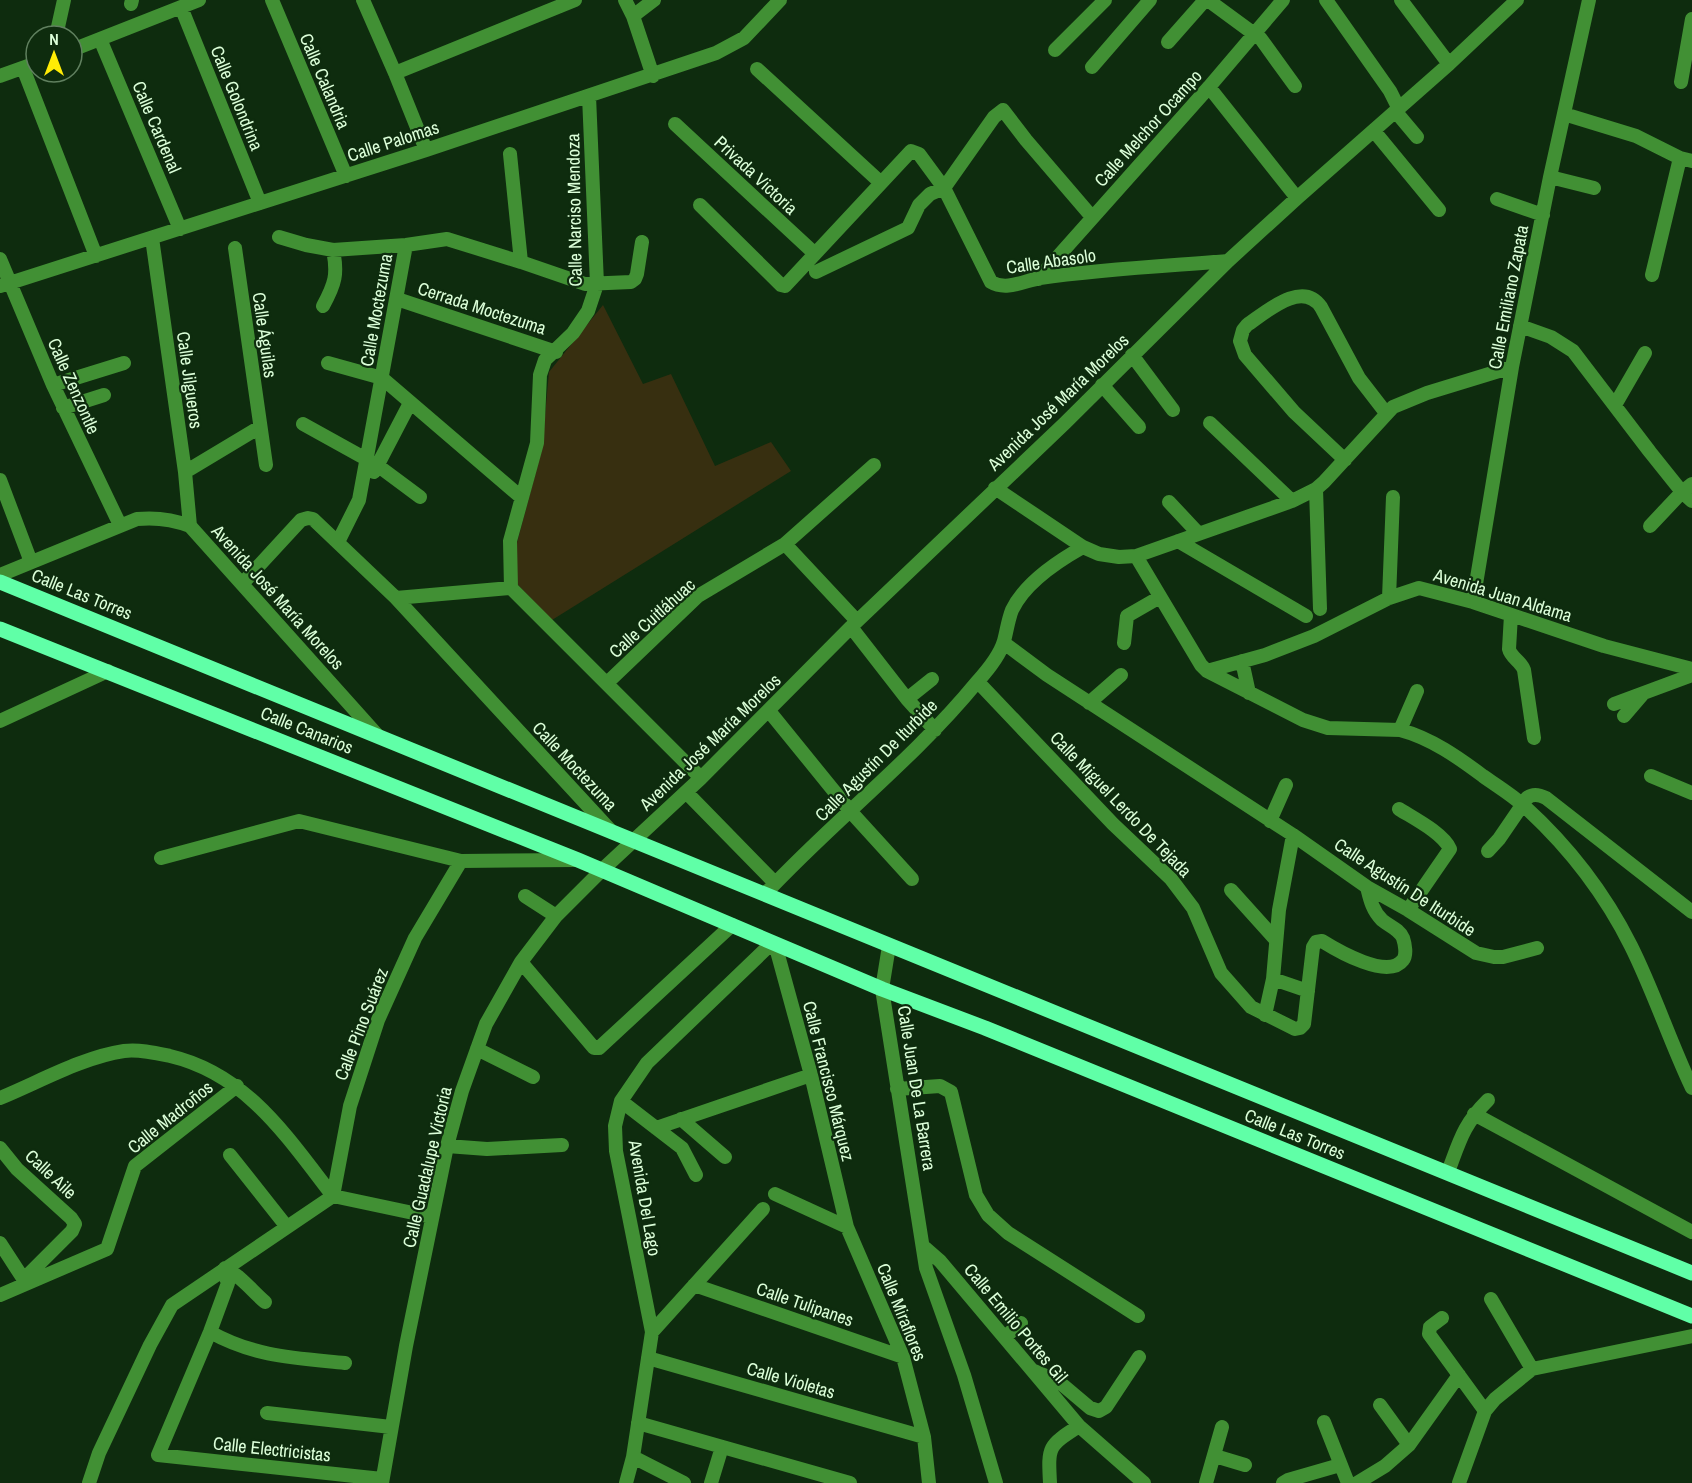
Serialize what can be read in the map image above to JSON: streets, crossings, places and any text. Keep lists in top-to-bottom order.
{
  "streets": {
    "main road": ["Calle Las Torres", "Calle Canarios", "Calle Juan De La Barrera"],
    "street": [
      "Calle Calandria",
      "Calle Golondrina",
      "Calle Cardenal",
      "Calle Melchor Ocampo",
      "Calle Palomas",
      "Privada Victoria",
      "Calle Narciso Mendoza",
      "Calle Abasolo",
      "Calle Emiliano Zapata",
      "Cerrada Moctezuma",
      "Calle Moctezuma",
      "Calle Águilas",
      "Calle Jilgueros",
      "Calle Zenzontle",
      "Avenida José María Morelos",
      "Avenida Juan Aldama",
      "Calle Cuitláhuac",
      "Calle Agustín De Iturbide",
      "Calle Miguel Lerdo De Tejada",
      "Calle Pino Suárez",
      "Calle Francisco Márquez",
      "Calle Madroños",
      "Calle Guadalupe Victoria",
      "Calle Aile",
      "Avenida Del Lago",
      "Calle Tulipanes",
      "Calle Miraflores",
      "Calle Emilio Portes Gil",
      "Calle Violetas",
      "Calle Electricistas"
    ]
  },
  "crossings": [
    ["Calle Calandria", "Calle Palomas"],
    ["Calle Golondrina", "Calle Palomas"],
    ["Calle Cardenal", "Calle Palomas"],
    ["Calle Melchor Ocampo", "Calle Abasolo"],
    ["Calle Palomas", "Calle Narciso Mendoza"],
    ["Calle Palomas", "Calle Jilgueros"],
    ["Calle Palomas", "Calle Zenzontle"],
    ["Calle Narciso Mendoza", "Cerrada Moctezuma"],
    ["Calle Narciso Mendoza", "Calle Moctezuma"],
    ["Calle Abasolo", "Avenida José María Morelos"],
    ["Calle Emiliano Zapata", "Avenida Juan Aldama"],
    ["Cerrada Moctezuma", "Calle Moctezuma"],
    ["Calle Moctezuma", "Avenida José María Morelos"],
    ["Calle Moctezuma", "Calle Canarios"],
    ["Calle Jilgueros", "Avenida José María Morelos"],
    ["Calle Zenzontle", "Avenida José María Morelos"],
    ["Avenida José María Morelos", "Calle Canarios"],
    ["Avenida José María Morelos", "Calle Guadalupe Victoria"],
    ["Calle Las Torres", "Calle Canarios"],
    ["Calle Las Torres", "Calle Juan De La Barrera"],
    ["Calle Canarios", "Calle Agustín De Iturbide"],
    ["Calle Canarios", "Calle Juan De La Barrera"],
    ["Calle Canarios", "Calle Guadalupe Victoria"],
    ["Calle Agustín De Iturbide", "Calle Miguel Lerdo De Tejada"],
    ["Calle Francisco Márquez", "Calle Juan De La Barrera"],
    ["Calle Francisco Márquez", "Avenida Del Lago"],
    ["Calle Francisco Márquez", "Calle Miraflores"],
    ["Calle Juan De La Barrera", "Avenida Del Lago"],
    ["Calle Juan De La Barrera", "Calle Emilio Portes Gil"],
    ["Calle Madroños", "Calle Aile"],
    ["Calle Guadalupe Victoria", "Calle Electricistas"],
    ["Avenida Del Lago", "Calle Violetas"],
    ["Calle Tulipanes", "Calle Miraflores"],
    ["Calle Miraflores", "Calle Violetas"]
  ],
  "north": "top"
}
